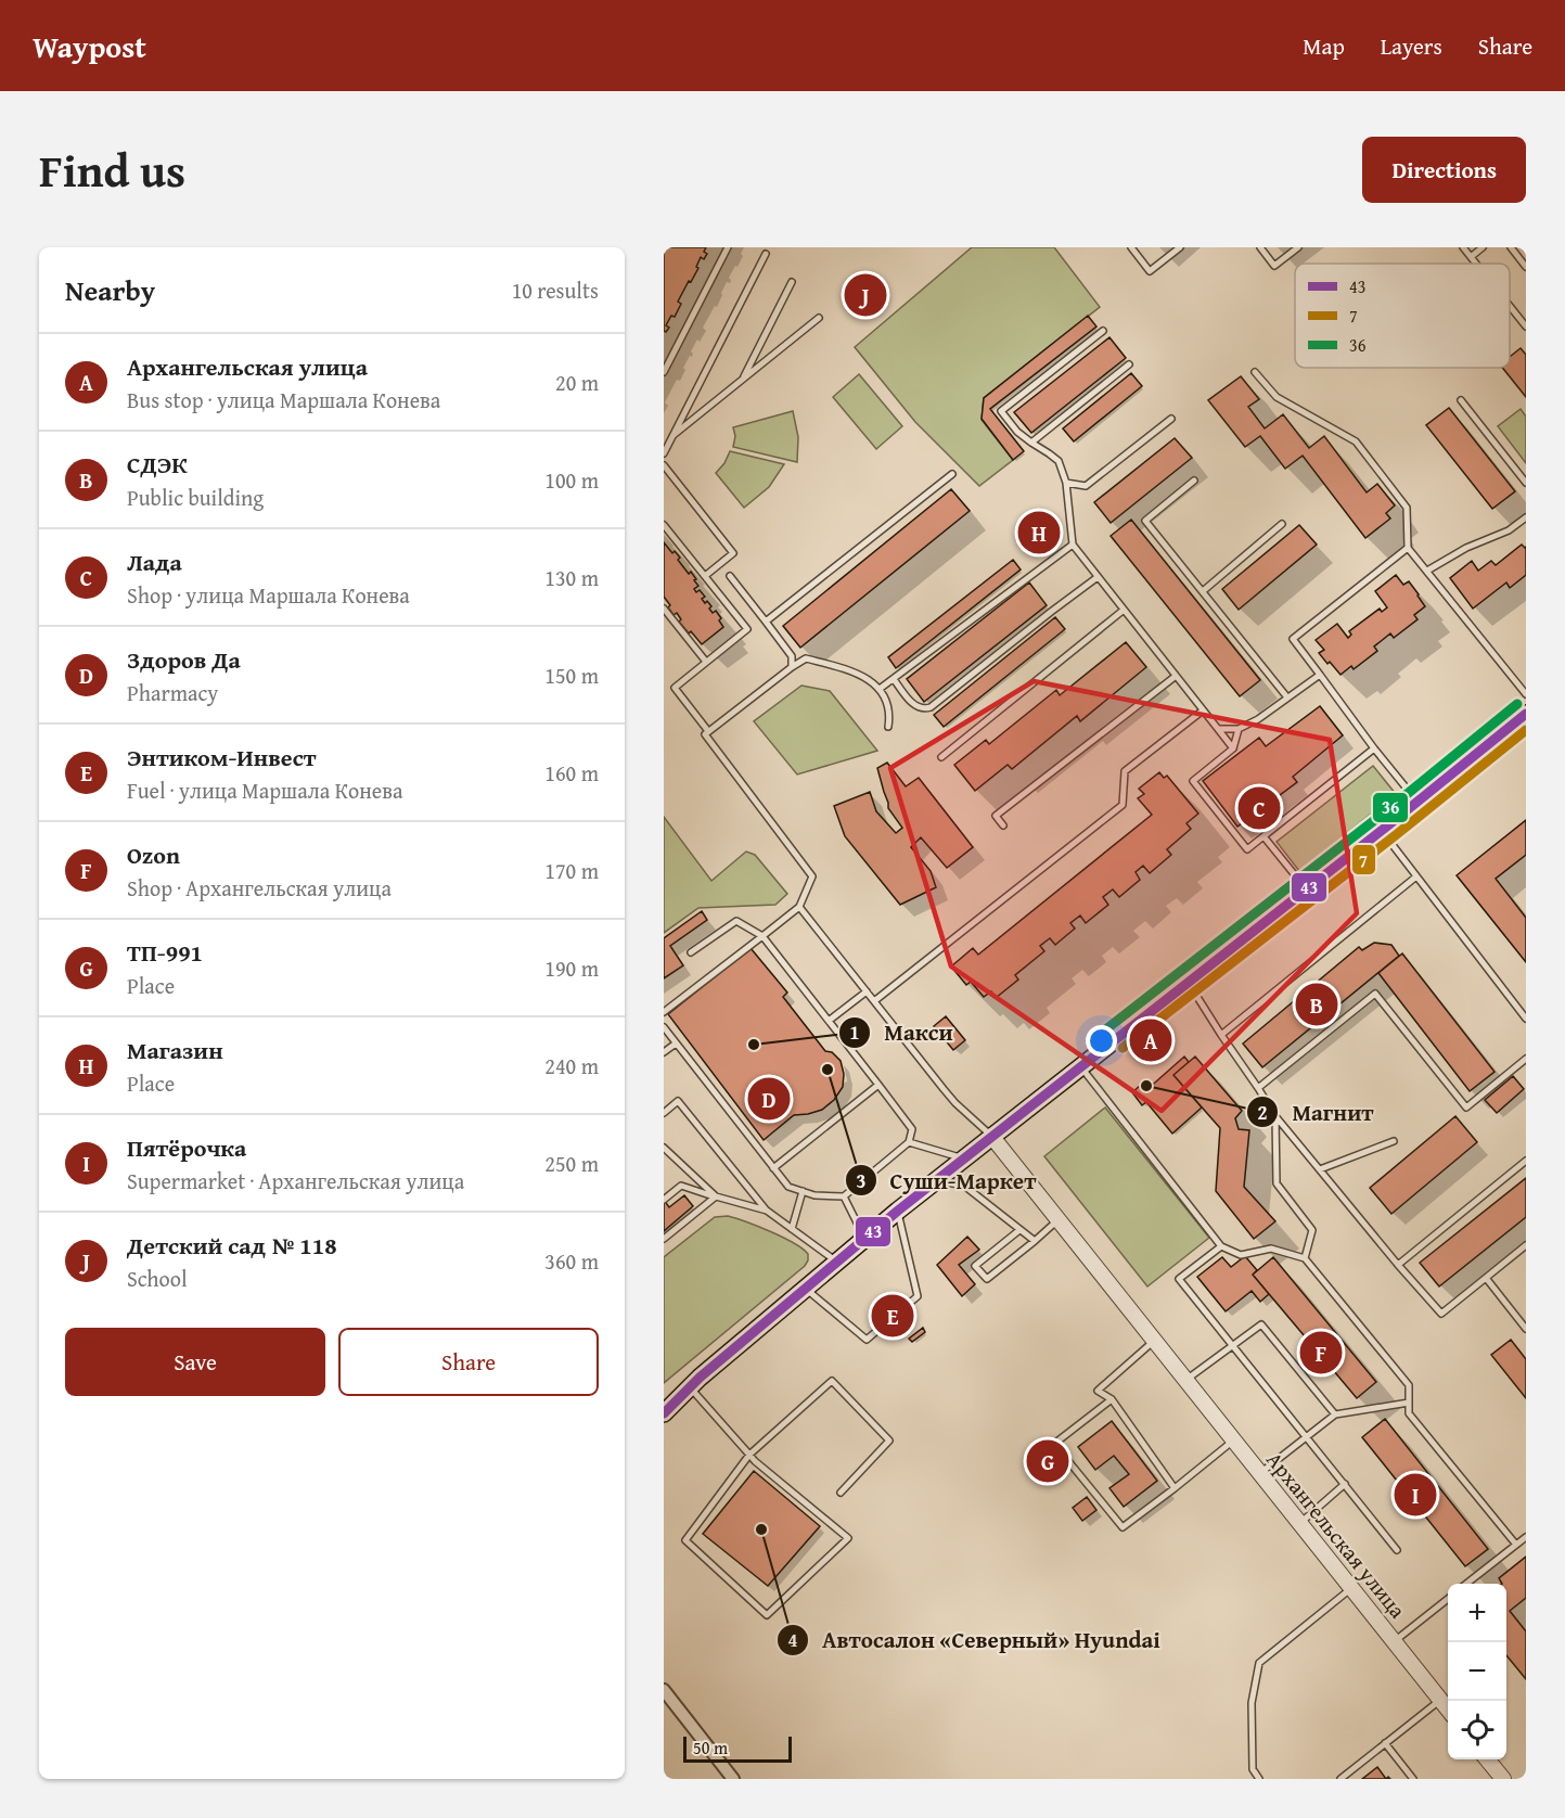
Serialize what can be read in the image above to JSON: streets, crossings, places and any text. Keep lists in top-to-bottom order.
{
  "streets": {
    "street": ["Архангельская улица"]
  },
  "places": [
    "Макси",
    "Суши-Маркет",
    "Магнит",
    "Автосалон «Северный» Hyundai"
  ],
  "lines": ["transit line 36", "transit line 43", "transit line 7"],
  "legend": ["43", "7", "36"],
  "scale_bar": "50 m",
  "page": {
    "header": "Waypost",
    "nav": ["Map", "Layers", "Share"],
    "title": "Find us",
    "buttons": [
      "Directions",
      ["Save", "Share"]
    ],
    "heading": ["Nearby", "10 results"],
    "pins": [
      "J",
      "H",
      "C",
      "B",
      "A",
      "D",
      "E",
      "F",
      "G",
      "I"
    ],
    "list": [
      {
        "mark": "A",
        "name": "Архангельская улица",
        "note": "Bus stop · улица Маршала Конева",
        "value": "20 m"
      },
      {
        "mark": "B",
        "name": "СДЭК",
        "note": "Public building",
        "value": "100 m"
      },
      {
        "mark": "C",
        "name": "Лада",
        "note": "Shop · улица Маршала Конева",
        "value": "130 m"
      },
      {
        "mark": "D",
        "name": "Здоров Да",
        "note": "Pharmacy",
        "value": "150 m"
      },
      {
        "mark": "E",
        "name": "Энтиком-Инвест",
        "note": "Fuel · улица Маршала Конева",
        "value": "160 m"
      },
      {
        "mark": "F",
        "name": "Ozon",
        "note": "Shop · Архангельская улица",
        "value": "170 m"
      },
      {
        "mark": "G",
        "name": "ТП-991",
        "note": "Place",
        "value": "190 m"
      },
      {
        "mark": "H",
        "name": "Магазин",
        "note": "Place",
        "value": "240 m"
      },
      {
        "mark": "I",
        "name": "Пятёрочка",
        "note": "Supermarket · Архангельская улица",
        "value": "250 m"
      },
      {
        "mark": "J",
        "name": "Детский сад № 118",
        "note": "School",
        "value": "360 m"
      }
    ],
    "map_buttons": ["+", "−"],
    "scale": "50 m"
  }
}
